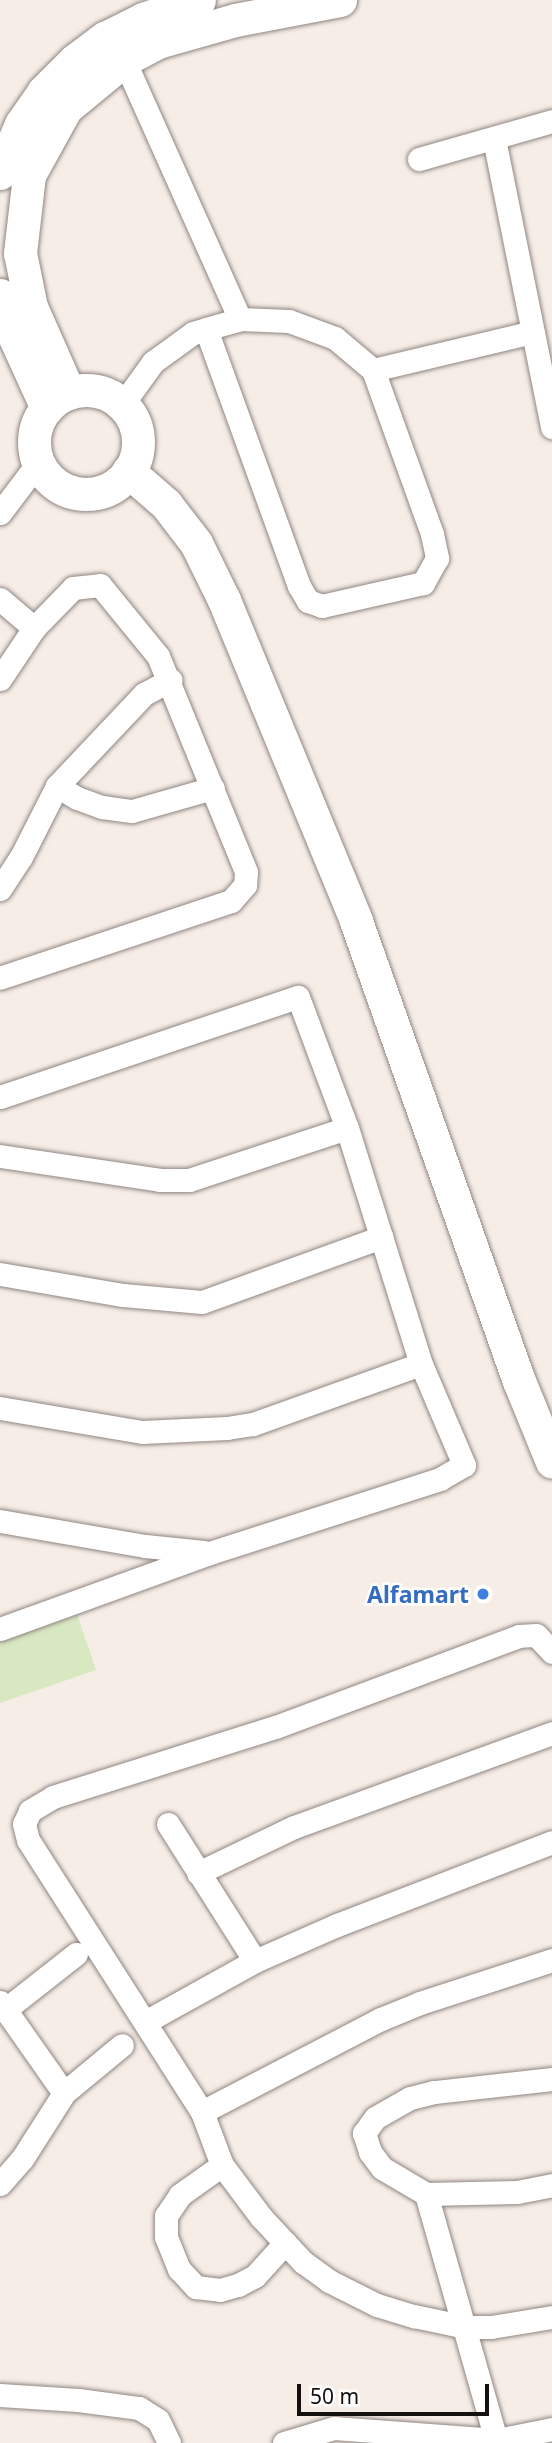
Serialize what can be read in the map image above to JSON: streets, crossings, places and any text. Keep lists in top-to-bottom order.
{
  "places": ["Alfamart"],
  "scale_bar": "50 m"
}
